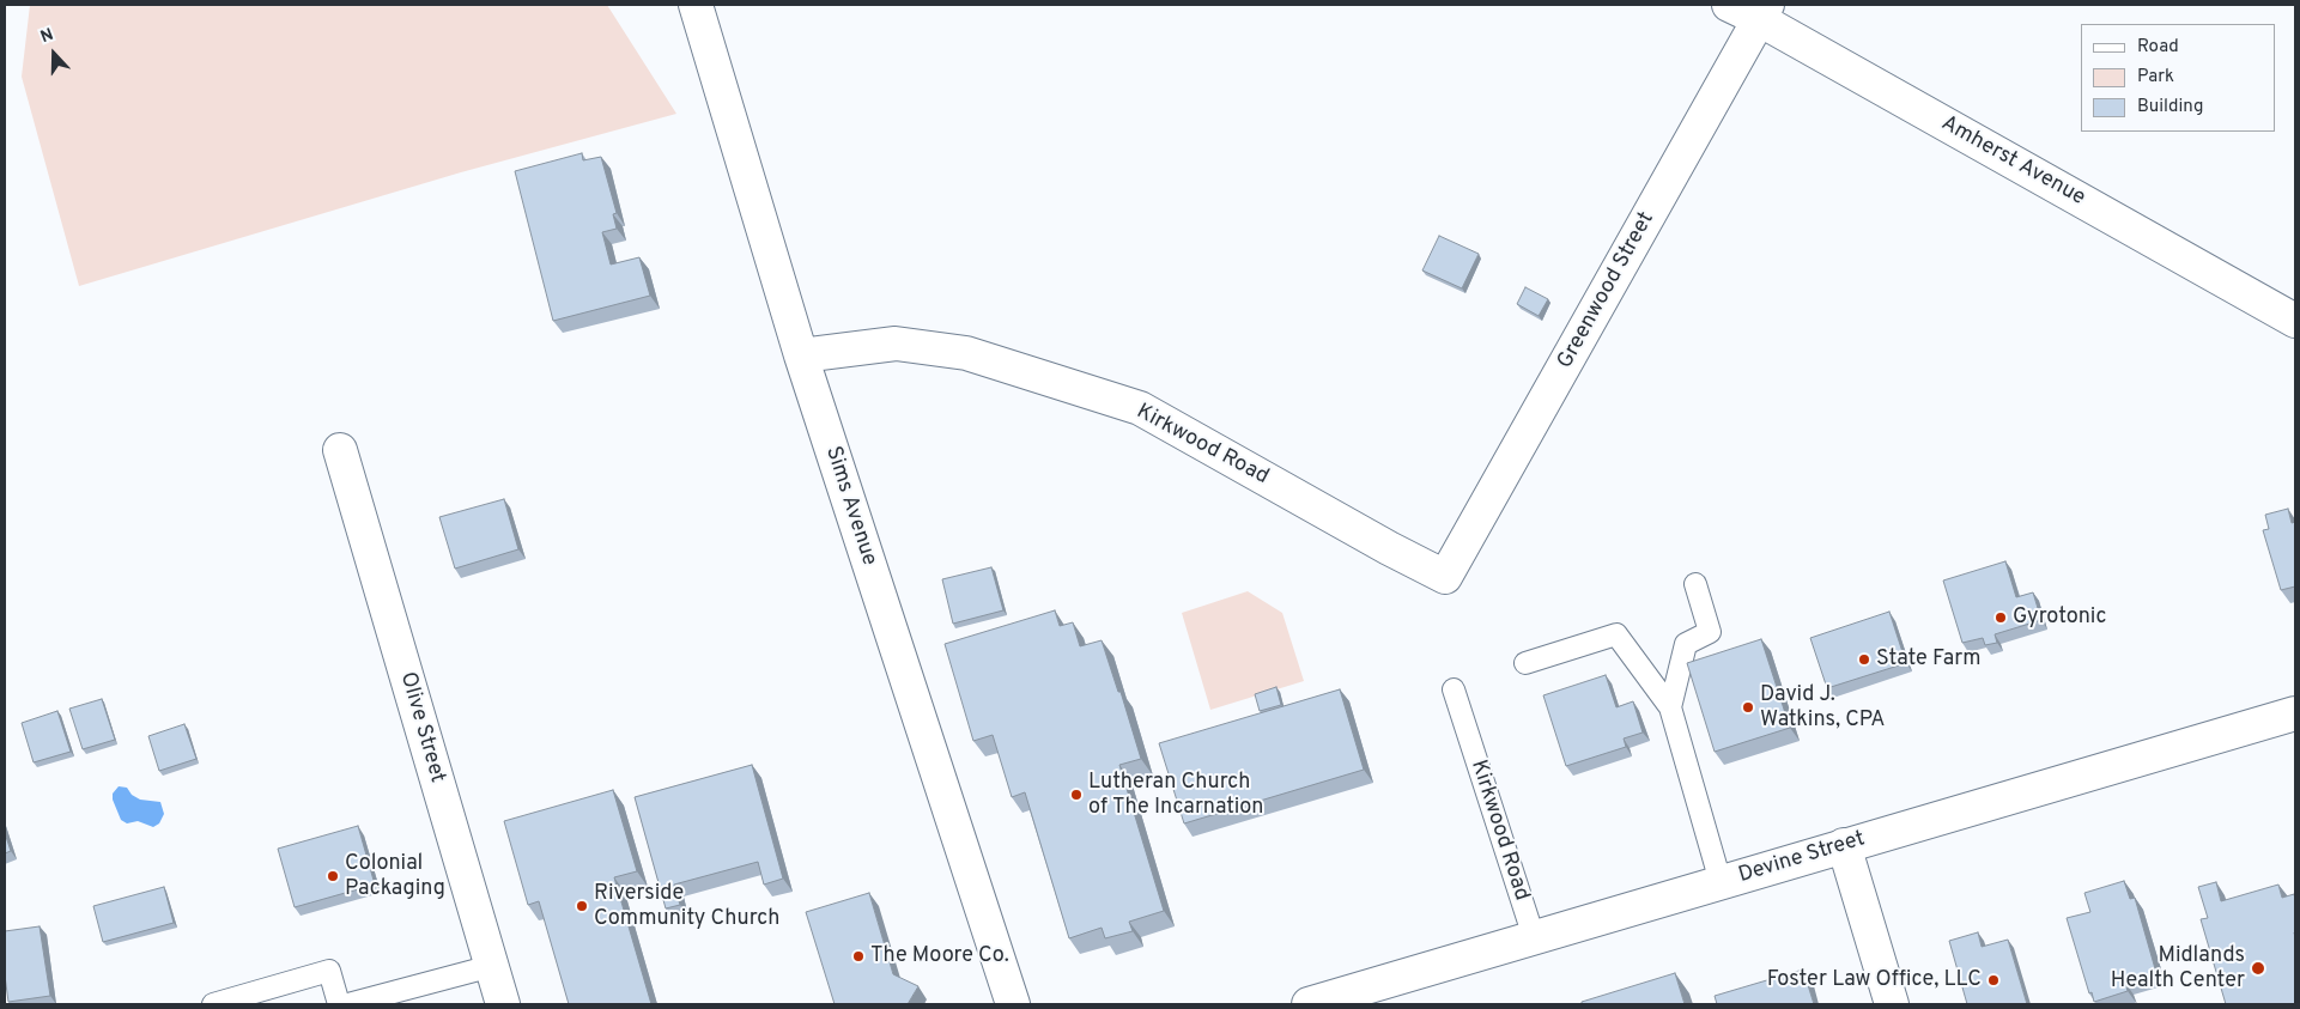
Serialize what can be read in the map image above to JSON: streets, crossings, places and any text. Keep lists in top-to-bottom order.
{
  "streets": {
    "street": [
      "Amherst Avenue",
      "Greenwood Street",
      "Kirkwood Road",
      "Sims Avenue",
      "Olive Street",
      "Devine Street"
    ]
  },
  "crossings": [
    ["Amherst Avenue", "Greenwood Street"],
    ["Greenwood Street", "Kirkwood Road"],
    ["Kirkwood Road", "Sims Avenue"],
    ["Kirkwood Road", "Devine Street"]
  ],
  "places": [
    "Gyrotonic",
    "State Farm",
    "David J. Watkins, CPA",
    "Lutheran Church of The Incarnation",
    "Colonial Packaging",
    "Riverside Community Church",
    "The Moore Co.",
    "Midlands Health Center",
    "Foster Law Office, LLC"
  ],
  "legend": ["Road", "Park", "Building"],
  "north": "top"
}
